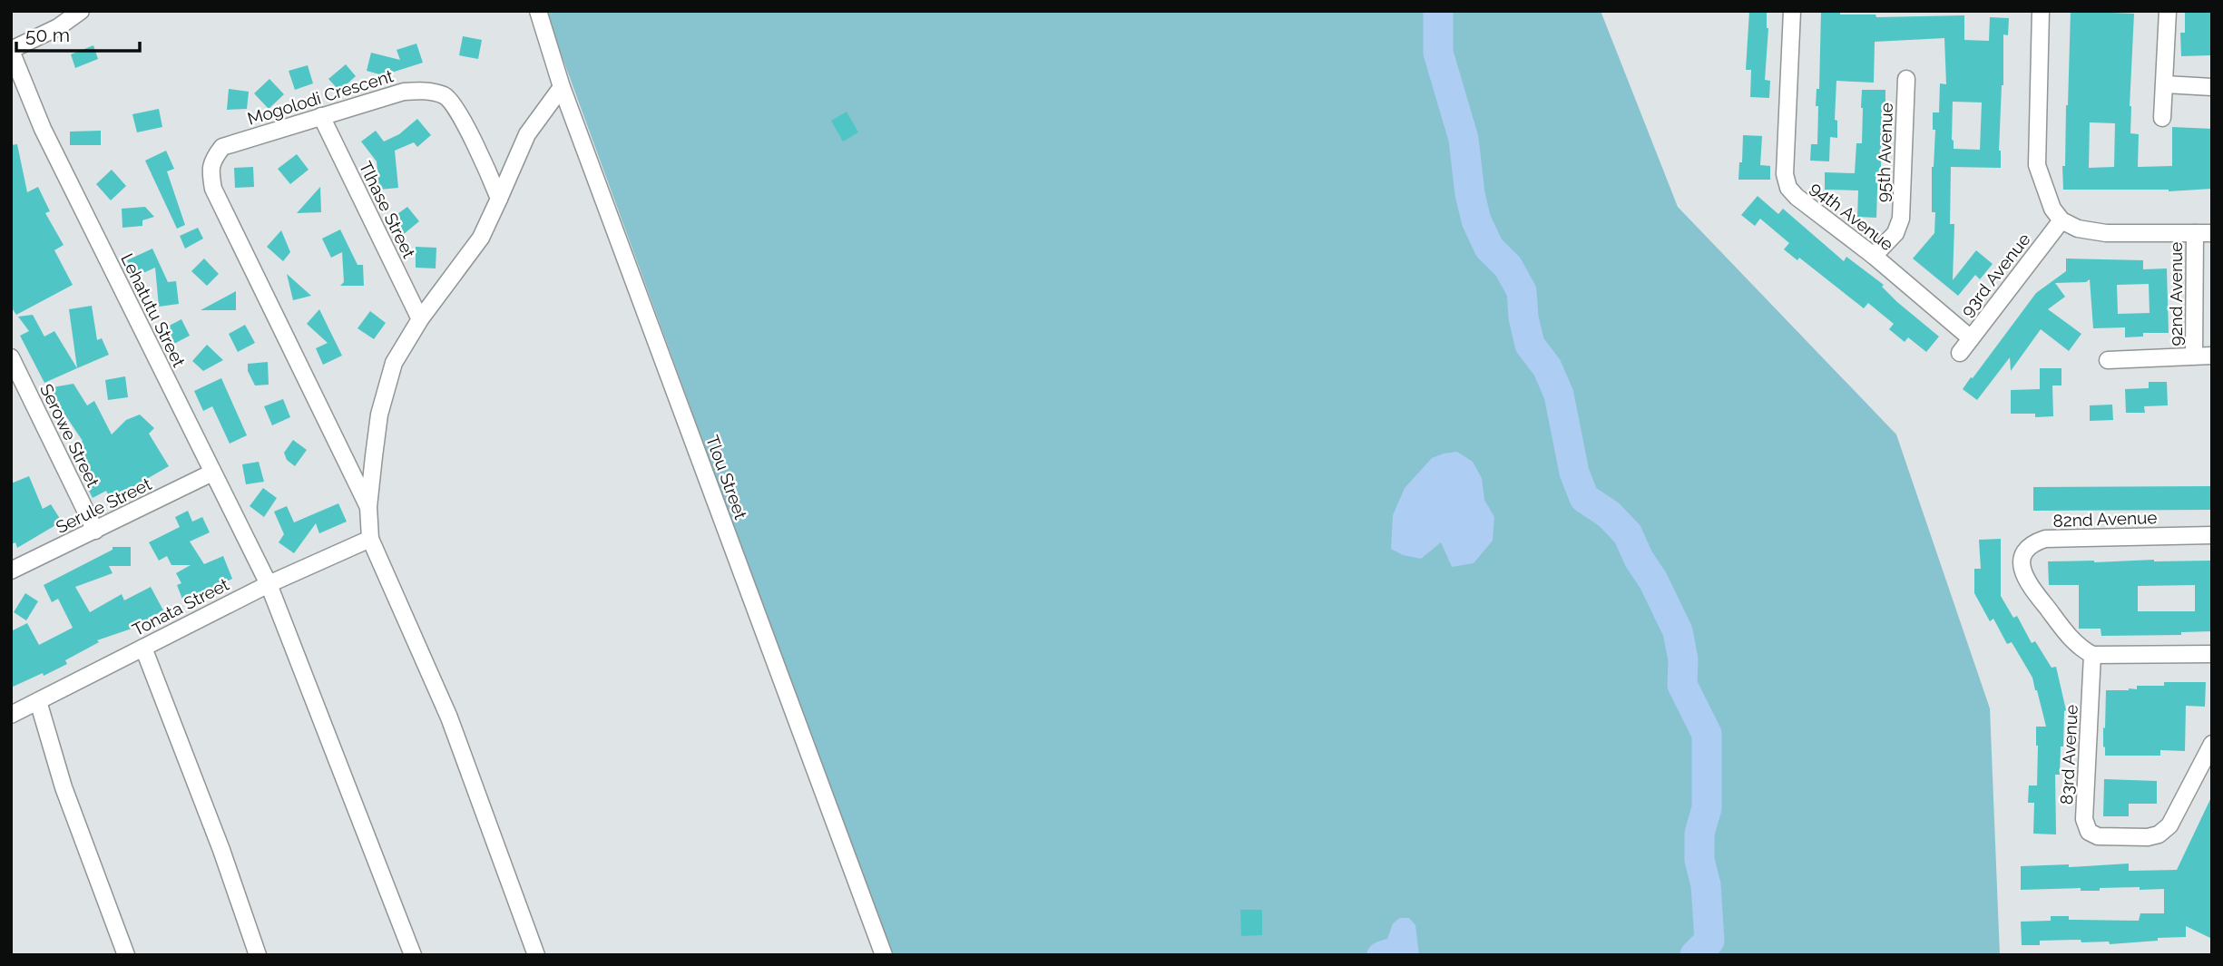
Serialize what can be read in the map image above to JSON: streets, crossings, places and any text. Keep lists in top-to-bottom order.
{
  "streets": {
    "street": [
      "Mogolodi Crescent",
      "95th Avenue",
      "Tlhase Street",
      "94th Avenue",
      "93rd Avenue",
      "92nd Avenue",
      "Lehatutu Street",
      "Serowe Street",
      "Tlou Street",
      "Serule Street",
      "82nd Avenue",
      "Tonata Street",
      "83rd Avenue"
    ]
  },
  "crossings": [
    ["Mogolodi Crescent", "Tlhase Street"],
    ["Mogolodi Crescent", "Tonata Street"],
    ["95th Avenue", "94th Avenue"],
    ["94th Avenue", "93rd Avenue"],
    ["Lehatutu Street", "Serule Street"],
    ["Lehatutu Street", "Tonata Street"],
    ["Serowe Street", "Serule Street"],
    ["82nd Avenue", "83rd Avenue"]
  ],
  "scale_bar": "50 m"
}
